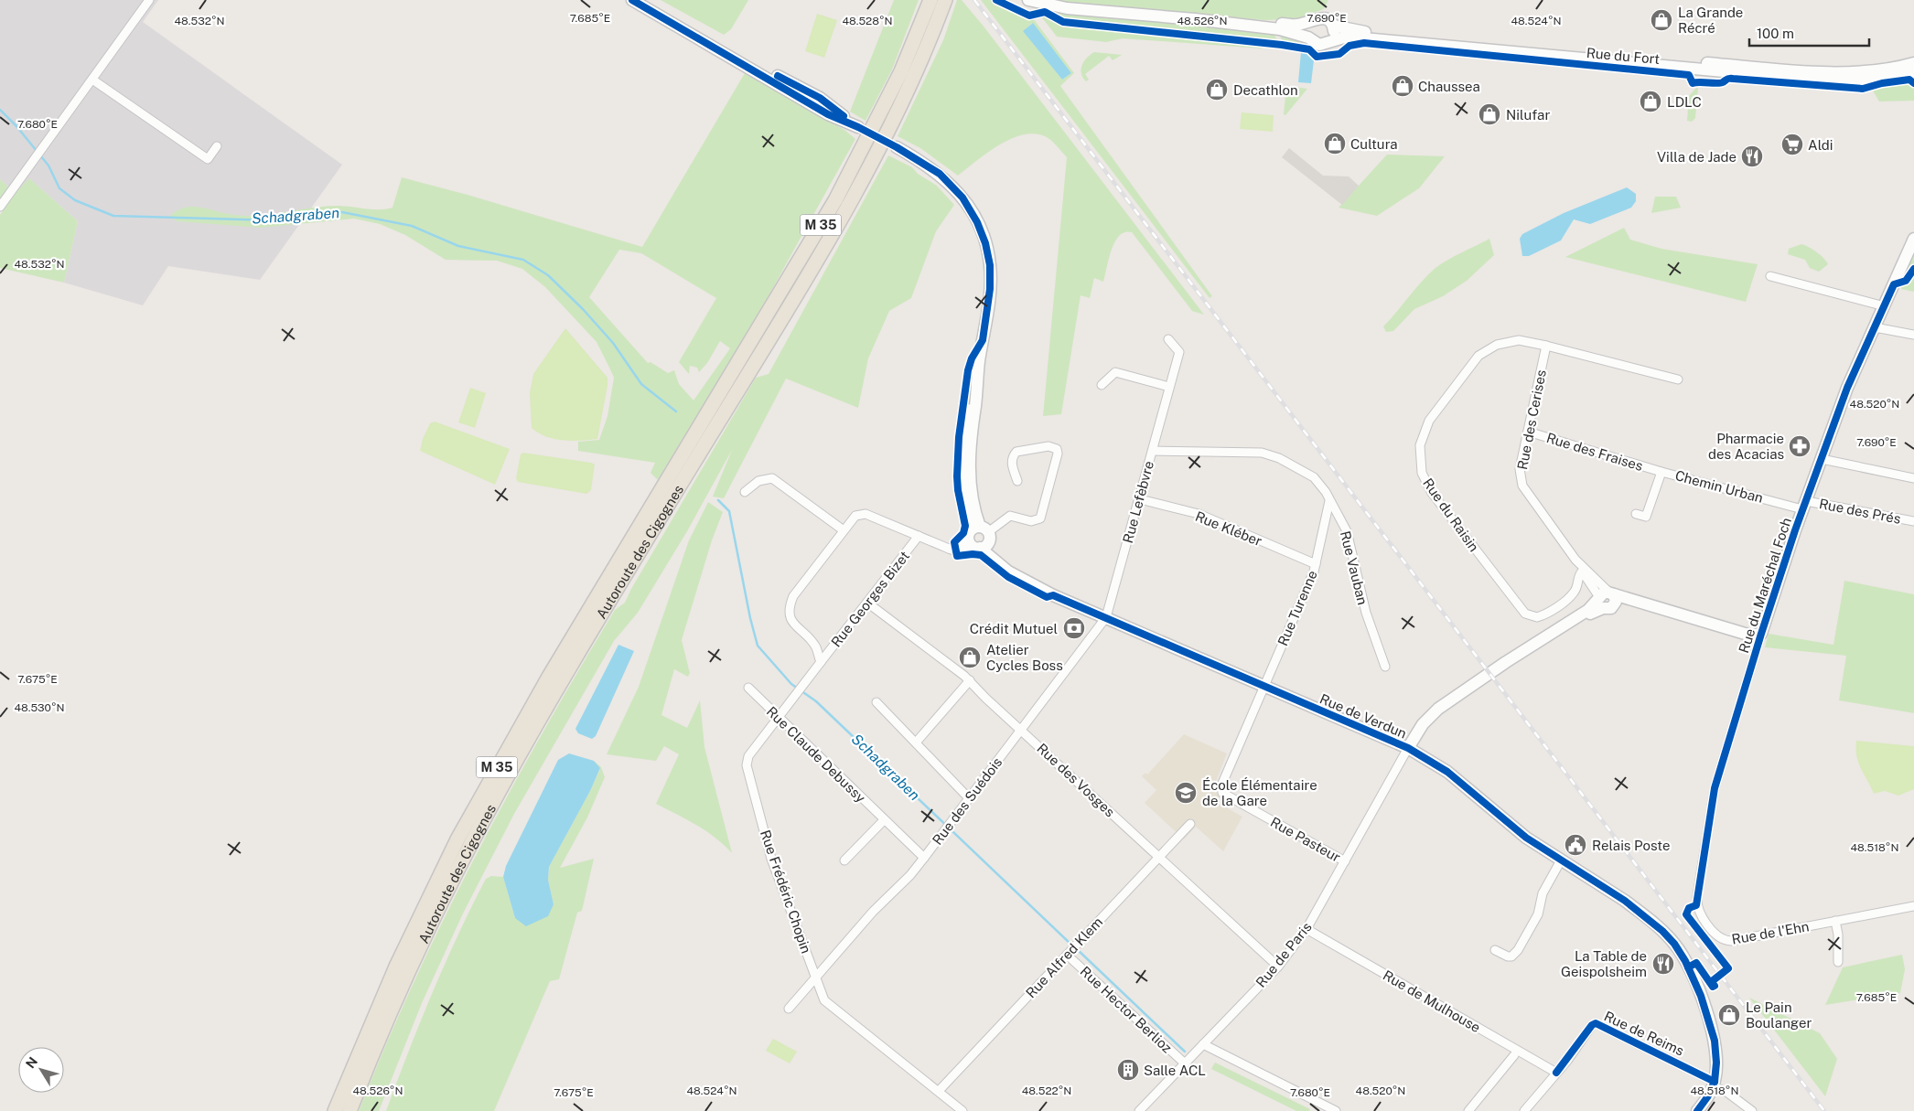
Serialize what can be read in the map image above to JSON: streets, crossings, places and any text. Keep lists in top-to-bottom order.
{
  "streets": {
    "highway": ["M 35", "Autoroute des Cigognes"],
    "main road": ["Rue du Fort", "Rue du Maréchal Foch", "Rue de Verdun"],
    "street": [
      "Rue des Cerises",
      "Rue des Fraises",
      "Chemin Urban",
      "Rue Lefèbvre",
      "Rue des Prés",
      "Rue du Raisin",
      "Rue Kléber",
      "Rue Vauban",
      "Rue Georges Bizet",
      "Rue Turenne",
      "Rue Claude Debussy",
      "Rue des Vosges",
      "Rue des Suédois",
      "Rue Pasteur",
      "Rue Frédéric Chopin",
      "Rue de l'Ehn",
      "Rue de Paris",
      "Rue Alfred Klem",
      "Rue de Mulhouse",
      "Rue Hector Berlioz",
      "Rue de Reims"
    ]
  },
  "crossings": [
    ["Rue des Cerises", "Rue des Fraises"],
    ["Rue des Cerises", "Rue du Raisin"],
    ["Rue des Fraises", "Chemin Urban"],
    ["Chemin Urban", "Rue des Prés"],
    ["Chemin Urban", "Rue du Maréchal Foch"],
    ["Rue Lefèbvre", "Rue Kléber"],
    ["Rue Lefèbvre", "Rue Vauban"],
    ["Rue Lefèbvre", "Rue de Verdun"],
    ["Rue Lefèbvre", "Rue des Suédois"],
    ["Rue des Prés", "Rue du Maréchal Foch"],
    ["Rue Kléber", "Rue Turenne"],
    ["Rue Vauban", "Rue Turenne"],
    ["Rue du Maréchal Foch", "Rue de l'Ehn"],
    ["Rue Georges Bizet", "Rue des Vosges"],
    ["Rue Georges Bizet", "Rue Frédéric Chopin"],
    ["Rue Turenne", "Rue de Verdun"],
    ["Rue Turenne", "Rue Pasteur"],
    ["Rue de Verdun", "Rue des Suédois"],
    ["Rue de Verdun", "Rue Pasteur"],
    ["Rue de Verdun", "Rue de Paris"],
    ["Rue de Verdun", "Rue de Reims"],
    ["Rue Claude Debussy", "Rue des Suédois"],
    ["Rue Claude Debussy", "Rue Frédéric Chopin"],
    ["Rue des Vosges", "Rue des Suédois"],
    ["Rue des Vosges", "Rue de Paris"],
    ["Rue des Vosges", "Rue Alfred Klem"],
    ["Rue des Suédois", "Rue Frédéric Chopin"],
    ["Rue Pasteur", "Rue de Paris"],
    ["Rue Frédéric Chopin", "Rue Alfred Klem"],
    ["Rue de Paris", "Rue de Mulhouse"],
    ["Rue de Paris", "Rue Hector Berlioz"],
    ["Rue Alfred Klem", "Rue Hector Berlioz"],
    ["Rue de Mulhouse", "Rue de Reims"]
  ],
  "water": ["Schadgraben"],
  "places": {
    "shop": [
      "La Grande Récré",
      "Chaussea",
      "Decathlon",
      "LDLC",
      "Nilufar",
      "Cultura",
      "Atelier Cycles Boss",
      "Le Pain Boulanger"
    ],
    "supermarket": ["Aldi"],
    "restaurant": ["Villa de Jade", "La Table de Geispolsheim"],
    "pharmacy": ["Pharmacie des Acacias"],
    "bank": ["Crédit Mutuel"],
    "school or university": ["École Élémentaire de la Gare"],
    "public building": ["Relais Poste"],
    "building": ["Salle ACL"]
  },
  "scale_bar": "100 m",
  "north": "top left",
  "coordinates": [
    "7.685°E",
    "7.690°E",
    "48.532°N",
    "48.528°N",
    "48.526°N",
    "48.524°N",
    "7.680°E",
    "48.520°N",
    "7.675°E",
    "48.530°N",
    "48.518°N",
    "48.522°N"
  ]
}
